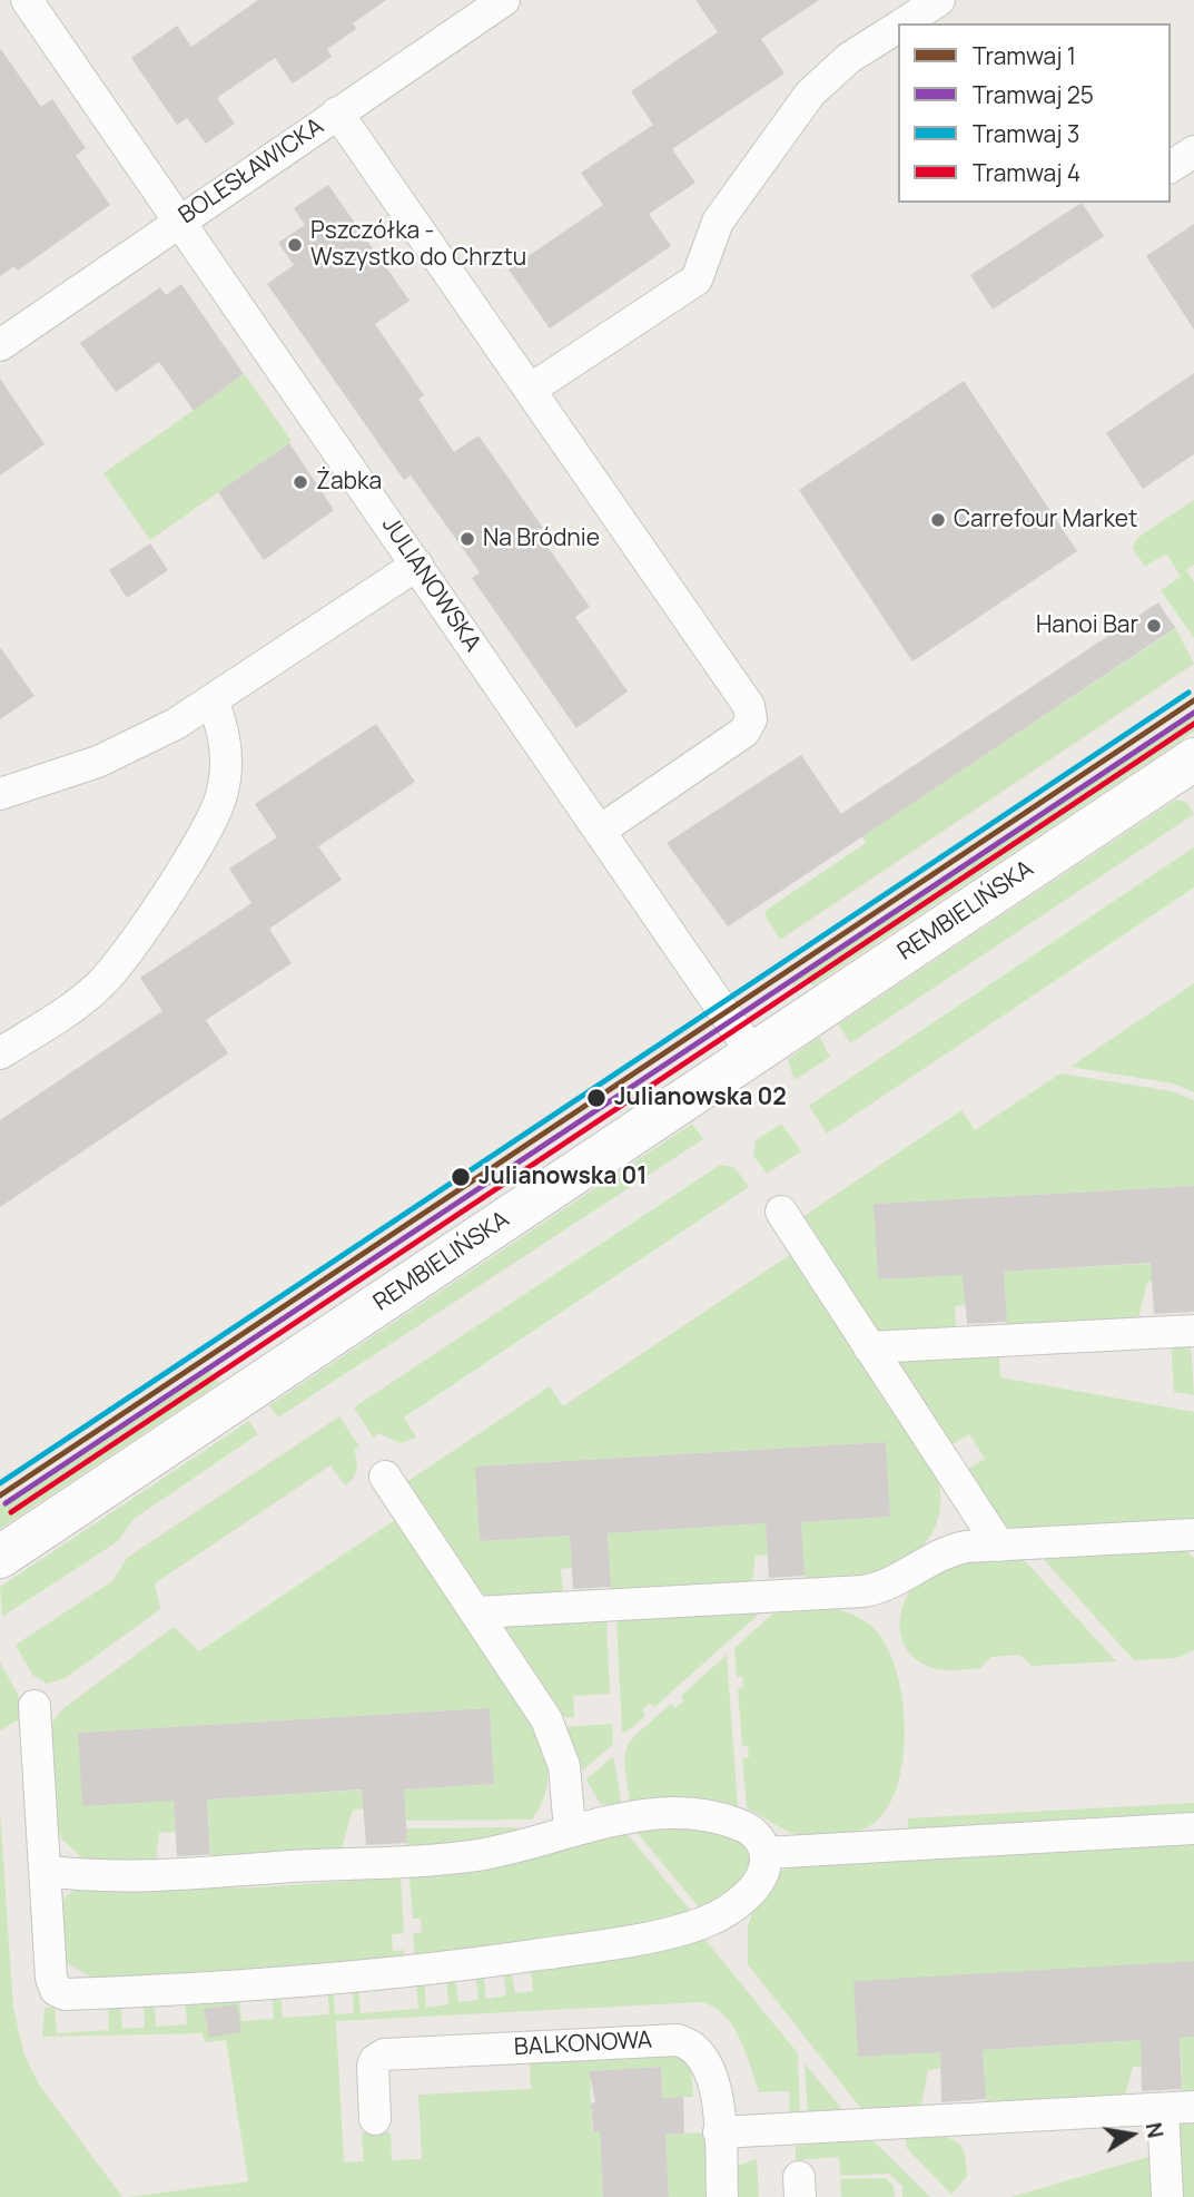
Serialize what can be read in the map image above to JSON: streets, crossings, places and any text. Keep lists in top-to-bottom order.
{
  "streets": {
    "street": [
      "BOLESŁAWICKA",
      "JULIANOWSKA",
      "REMBIELIŃSKA",
      "BALKONOWA"
    ]
  },
  "crossings": [
    ["BOLESŁAWICKA", "JULIANOWSKA"],
    ["JULIANOWSKA", "REMBIELIŃSKA"]
  ],
  "places": [
    "Pszczółka - Wszystko do Chrztu",
    "Żabka",
    "Carrefour Market",
    "Na Bródnie",
    "Hanoi Bar",
    "Julianowska 02",
    "Julianowska 01"
  ],
  "lines": [
    "tram line 3",
    "tram line 1",
    "tram line 25",
    "tram line 4"
  ],
  "legend": [
    "Tramwaj 1",
    "Tramwaj 25",
    "Tramwaj 3",
    "Tramwaj 4"
  ],
  "north": "right"
}
